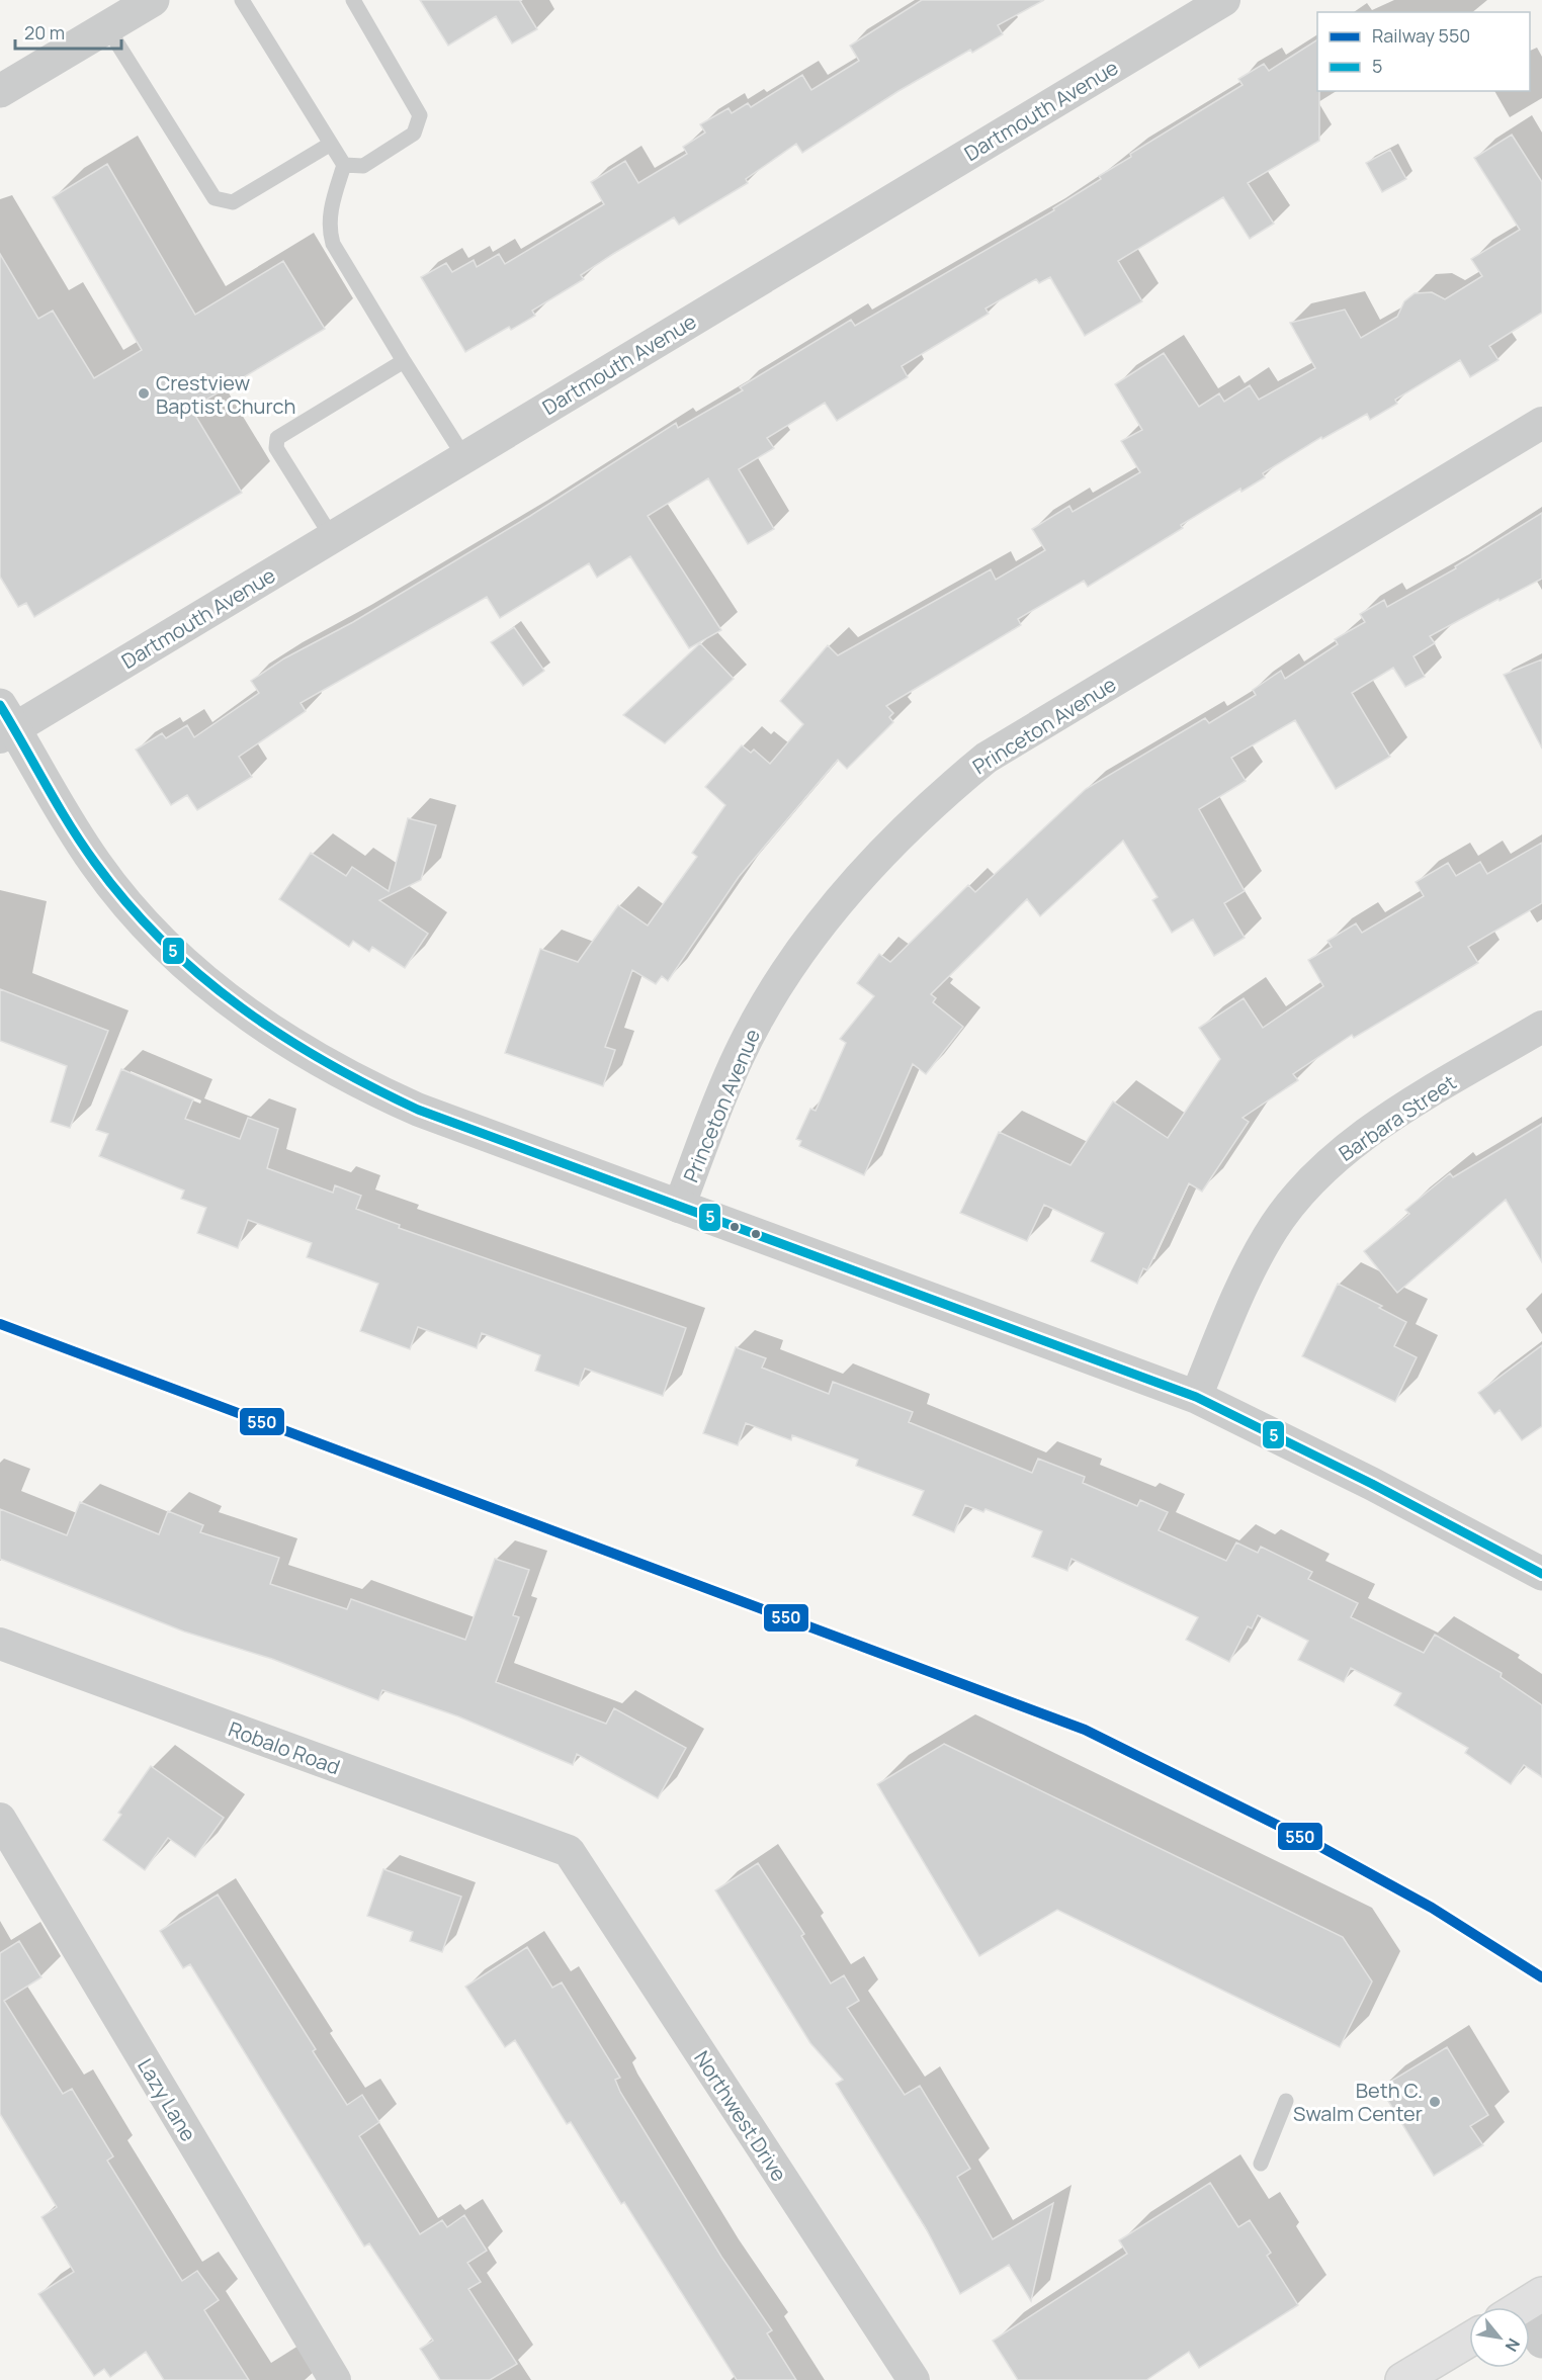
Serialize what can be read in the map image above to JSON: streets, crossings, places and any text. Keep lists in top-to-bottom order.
{
  "streets": {
    "street": [
      "Dartmouth Avenue",
      "Princeton Avenue",
      "Barbara Street",
      "Robalo Road",
      "Lazy Lane",
      "Northwest Drive"
    ]
  },
  "crossings": [
    ["Robalo Road", "Northwest Drive"]
  ],
  "places": ["Crestview Baptist Church", "Beth C. Swalm Center"],
  "lines": ["transit line 5", "rail line 550"],
  "legend": ["Railway 550", "5"],
  "scale_bar": "20 m",
  "north": "bottom right"
}
